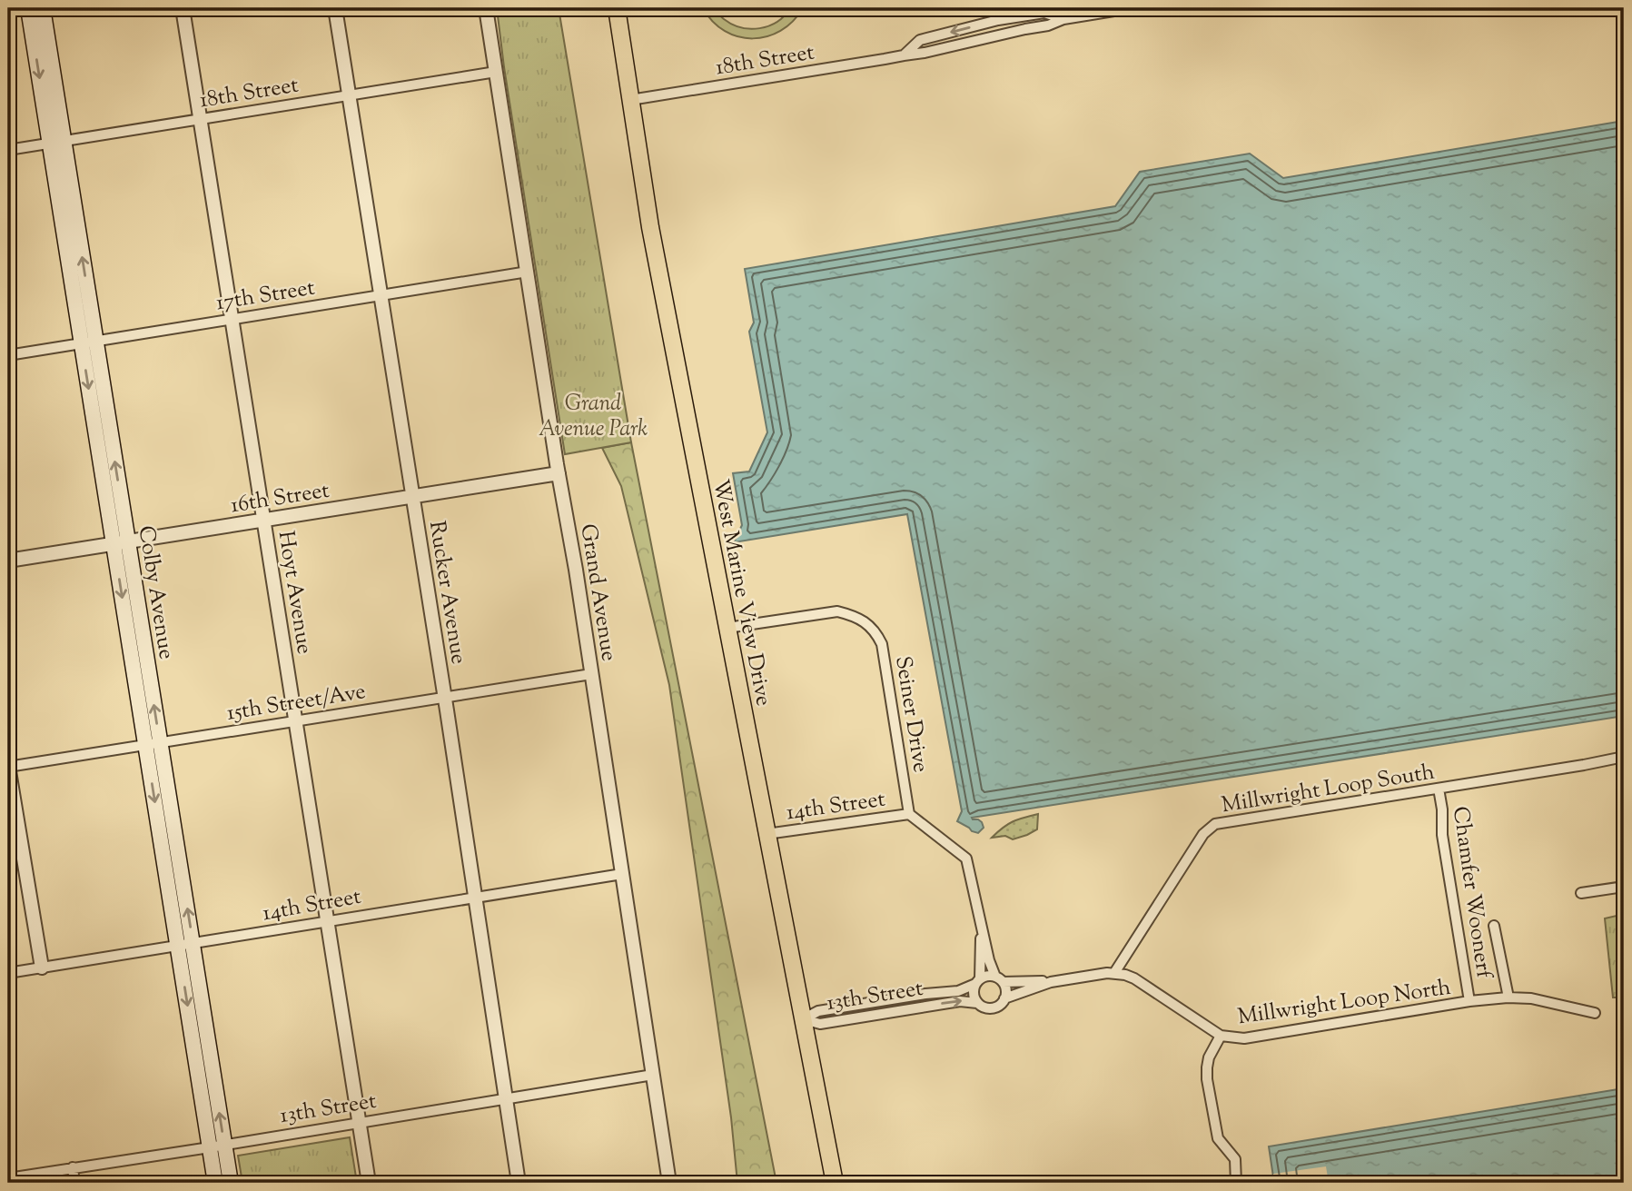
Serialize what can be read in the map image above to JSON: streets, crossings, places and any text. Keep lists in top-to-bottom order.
{
  "streets": {
    "main road": ["Colby Avenue", "West Marine View Drive"],
    "street": [
      "18th Street",
      "17th Street",
      "16th Street",
      "Hoyt Avenue",
      "Rucker Avenue",
      "Grand Avenue",
      "15th Street/Ave",
      "Seiner Drive",
      "Millwright Loop South",
      "14th Street",
      "Chamfer Woonerf",
      "13th Street",
      "Millwright Loop North"
    ]
  },
  "crossings": [
    ["18th Street", "Colby Avenue"],
    ["18th Street", "Hoyt Avenue"],
    ["18th Street", "Rucker Avenue"],
    ["18th Street", "Grand Avenue"],
    ["18th Street", "West Marine View Drive"],
    ["17th Street", "Colby Avenue"],
    ["17th Street", "Hoyt Avenue"],
    ["17th Street", "Rucker Avenue"],
    ["17th Street", "Grand Avenue"],
    ["16th Street", "Colby Avenue"],
    ["16th Street", "Hoyt Avenue"],
    ["16th Street", "Rucker Avenue"],
    ["16th Street", "Grand Avenue"],
    ["Colby Avenue", "15th Street/Ave"],
    ["Colby Avenue", "14th Street"],
    ["Colby Avenue", "13th Street"],
    ["Hoyt Avenue", "15th Street/Ave"],
    ["Hoyt Avenue", "14th Street"],
    ["Hoyt Avenue", "13th Street"],
    ["Rucker Avenue", "15th Street/Ave"],
    ["Rucker Avenue", "14th Street"],
    ["Rucker Avenue", "13th Street"],
    ["Grand Avenue", "15th Street/Ave"],
    ["Grand Avenue", "14th Street"],
    ["Grand Avenue", "13th Street"],
    ["West Marine View Drive", "Seiner Drive"],
    ["West Marine View Drive", "14th Street"],
    ["West Marine View Drive", "13th Street"],
    ["Seiner Drive", "14th Street"],
    ["Millwright Loop South", "Chamfer Woonerf"],
    ["Millwright Loop South", "Millwright Loop North"],
    ["Chamfer Woonerf", "Millwright Loop North"]
  ],
  "parks": ["Grand Avenue Park"]
}
